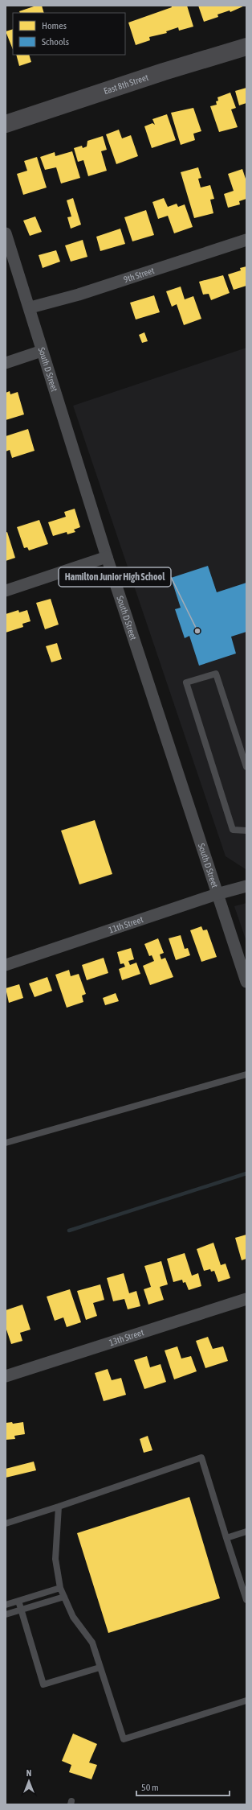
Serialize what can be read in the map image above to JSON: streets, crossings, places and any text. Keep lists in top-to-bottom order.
{
  "streets": {
    "street": [
      "East 8th Street",
      "9th Street",
      "South D Street",
      "11th Street",
      "13th Street"
    ]
  },
  "crossings": [
    ["9th Street", "South D Street"],
    ["South D Street", "11th Street"]
  ],
  "places": ["Hamilton Junior High School"],
  "legend": ["Homes", "Schools"],
  "scale_bar": "50 m",
  "north": "top"
}
